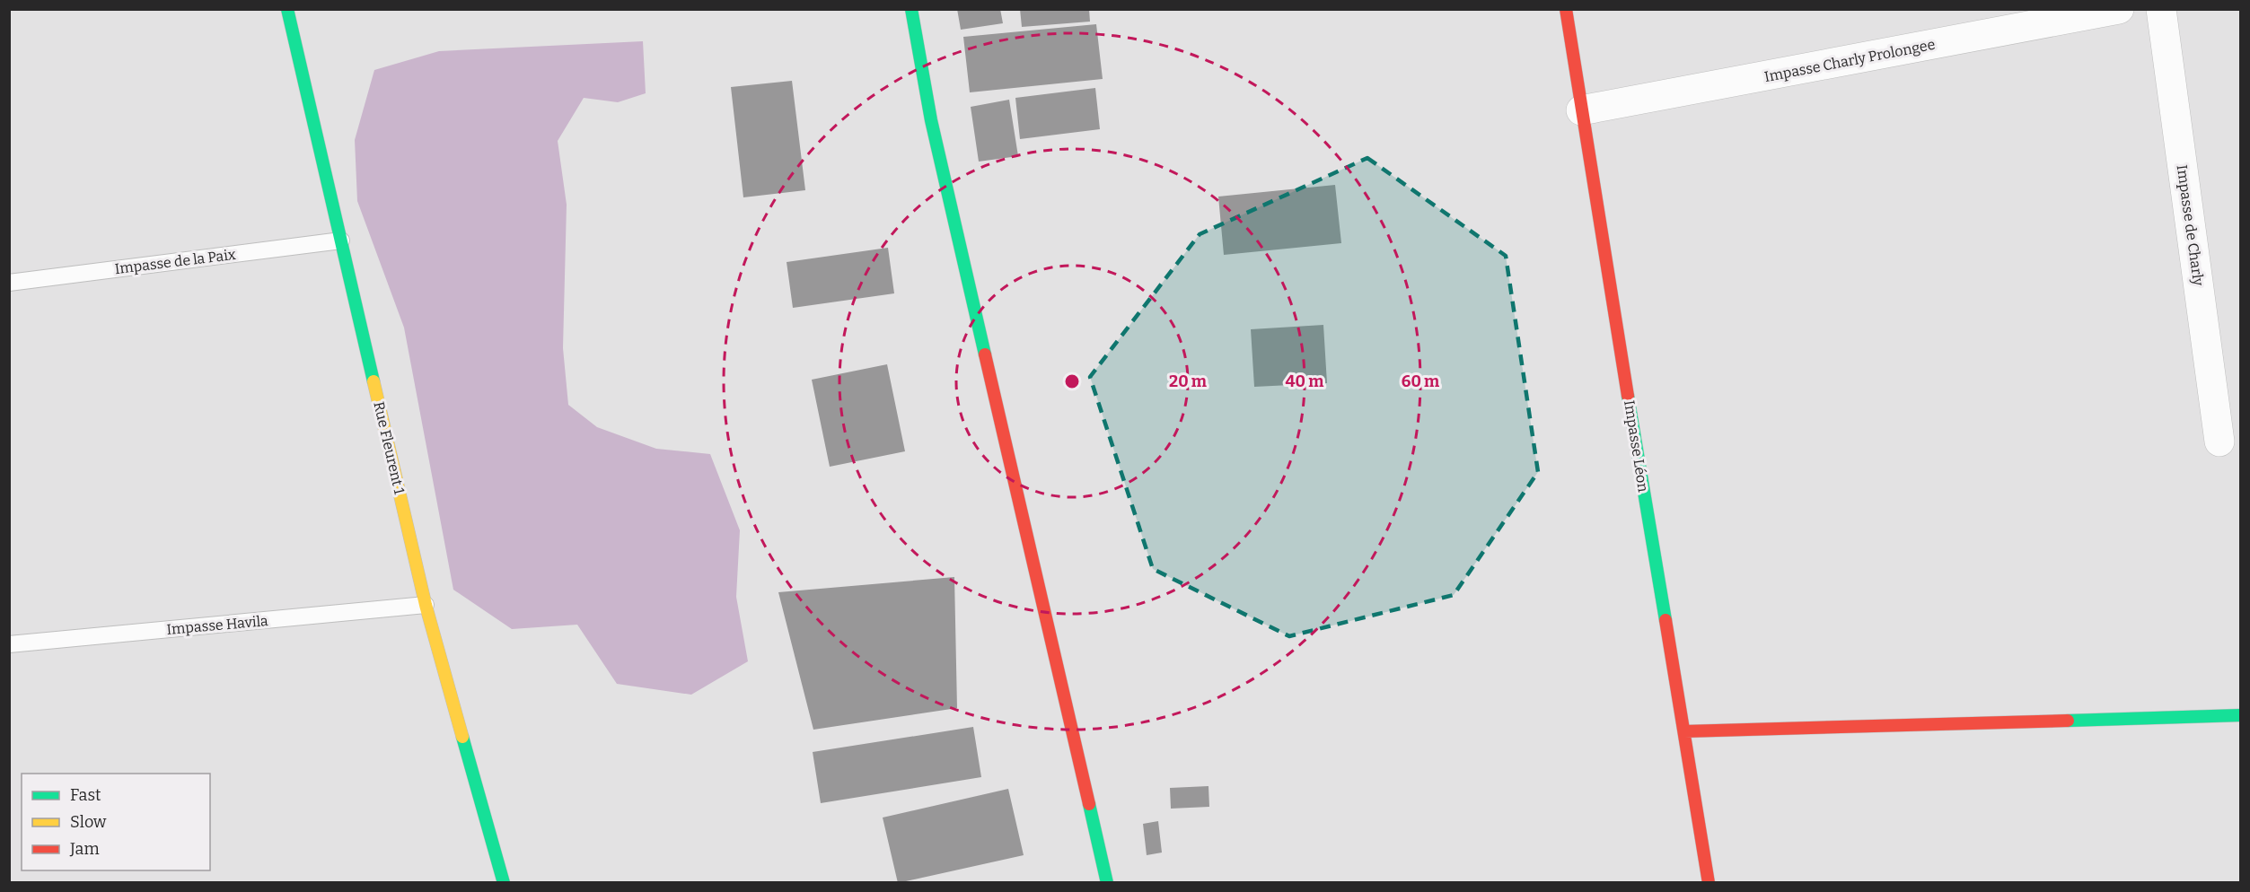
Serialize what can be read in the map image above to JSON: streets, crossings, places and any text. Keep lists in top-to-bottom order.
{
  "streets": {
    "street": [
      "Impasse Charly Prolongee",
      "Impasse de Charly",
      "Impasse Léon",
      "Rue Fleurent 1"
    ],
    "lane": ["Impasse de la Paix", "Impasse Havila"]
  },
  "crossings": [
    ["Impasse Charly Prolongee", "Impasse Léon"],
    ["Impasse de la Paix", "Rue Fleurent 1"],
    ["Rue Fleurent 1", "Impasse Havila"]
  ],
  "legend": ["Fast", "Slow", "Jam"],
  "rings": ["20 m", "40 m", "60 m"]
}
